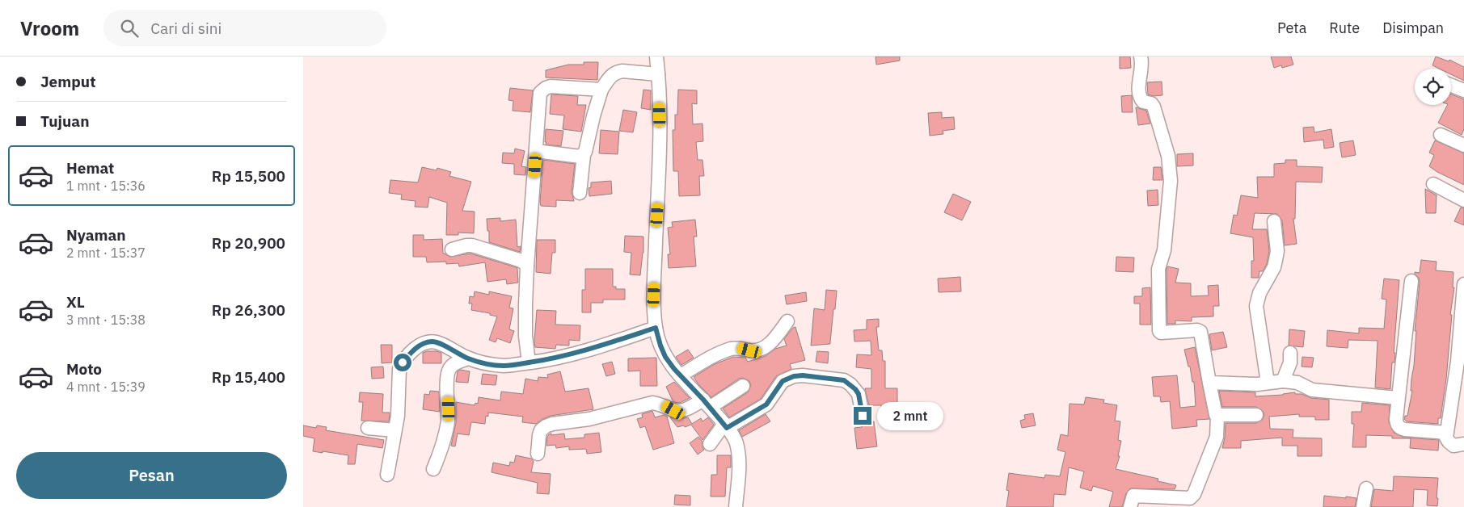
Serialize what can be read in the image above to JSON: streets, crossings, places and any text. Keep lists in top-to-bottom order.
{
  "page": {
    "header": "Vroom",
    "search": "Cari di sini",
    "nav": ["Peta", "Rute", "Disimpan"],
    "banner": ["Jemput", "Tujuan"],
    "list": [
      {
        "name": "Hemat",
        "note": "1 mnt · 15:36",
        "value": "Rp 15,500"
      },
      {
        "name": "Nyaman",
        "note": "2 mnt · 15:37",
        "value": "Rp 20,900"
      },
      {
        "name": "XL",
        "note": "3 mnt · 15:38",
        "value": "Rp 26,300"
      },
      {
        "name": "Moto",
        "note": "4 mnt · 15:39",
        "value": "Rp 15,400"
      }
    ],
    "bubble": "2 mnt",
    "buttons": "Pesan"
  }
}
